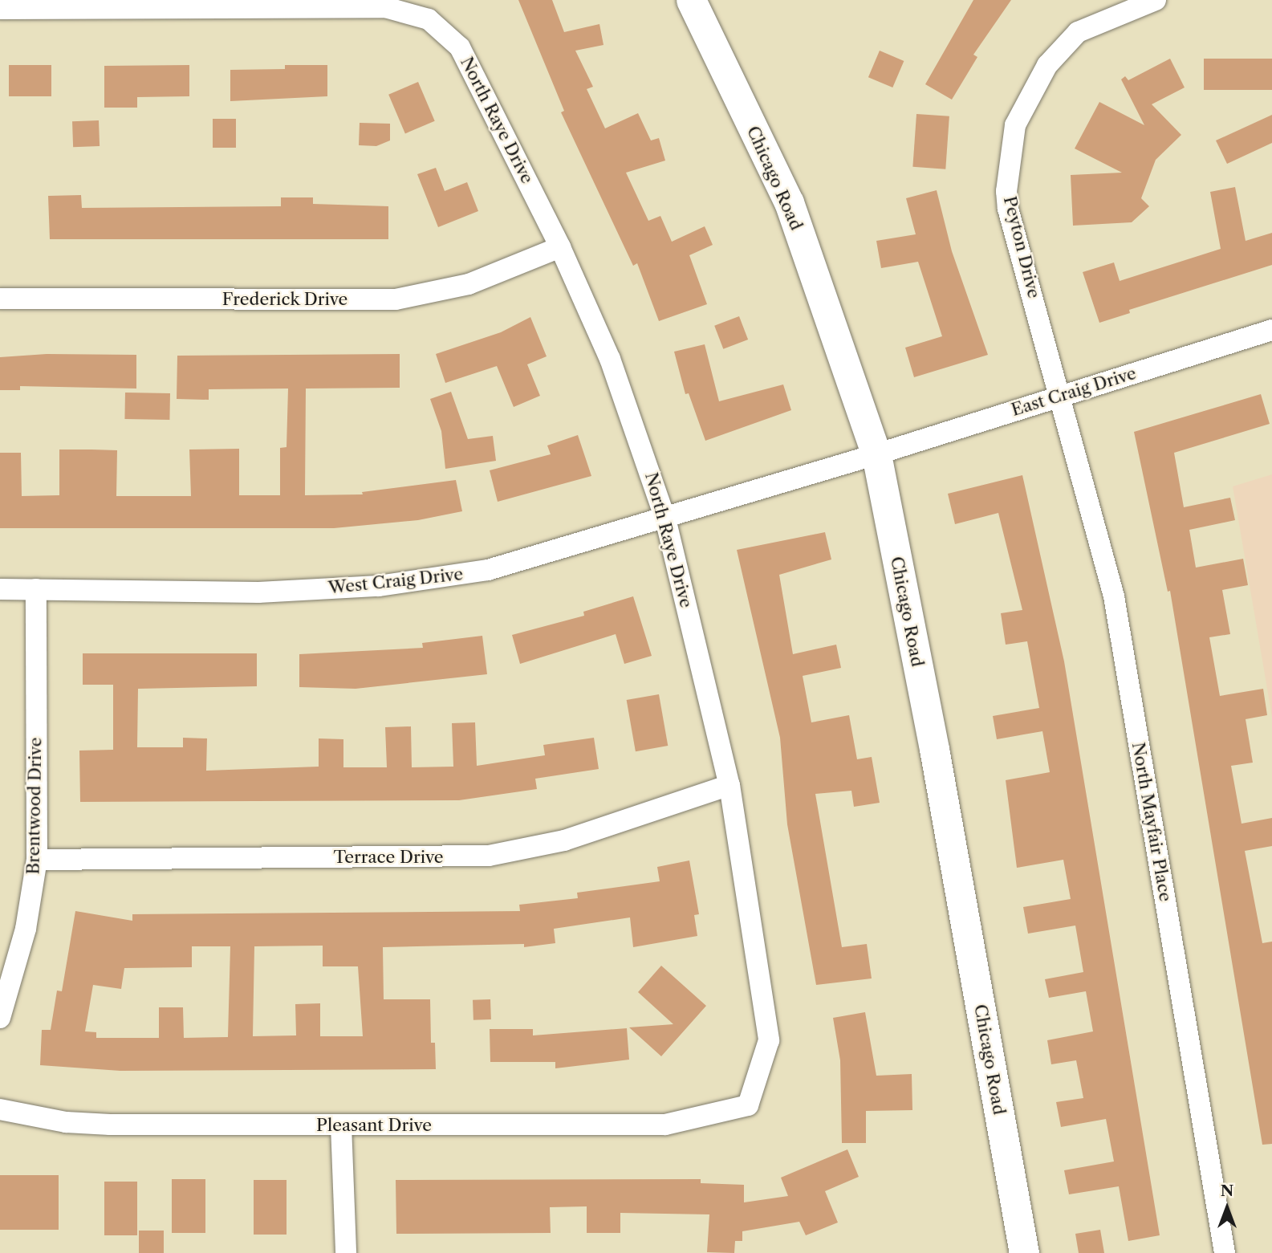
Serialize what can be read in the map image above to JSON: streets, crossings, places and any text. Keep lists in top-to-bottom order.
{
  "streets": {
    "street": [
      "North Raye Drive",
      "Chicago Road",
      "Peyton Drive",
      "Frederick Drive",
      "East Craig Drive",
      "West Craig Drive",
      "Brentwood Drive",
      "North Mayfair Place",
      "Terrace Drive",
      "Pleasant Drive"
    ]
  },
  "crossings": [
    ["North Raye Drive", "Frederick Drive"],
    ["North Raye Drive", "West Craig Drive"],
    ["North Raye Drive", "Terrace Drive"],
    ["North Raye Drive", "Pleasant Drive"],
    ["Chicago Road", "East Craig Drive"],
    ["Chicago Road", "West Craig Drive"],
    ["Peyton Drive", "East Craig Drive"],
    ["Peyton Drive", "North Mayfair Place"],
    ["East Craig Drive", "West Craig Drive"],
    ["East Craig Drive", "North Mayfair Place"],
    ["West Craig Drive", "Brentwood Drive"],
    ["Brentwood Drive", "Terrace Drive"]
  ],
  "north": "top"
}
